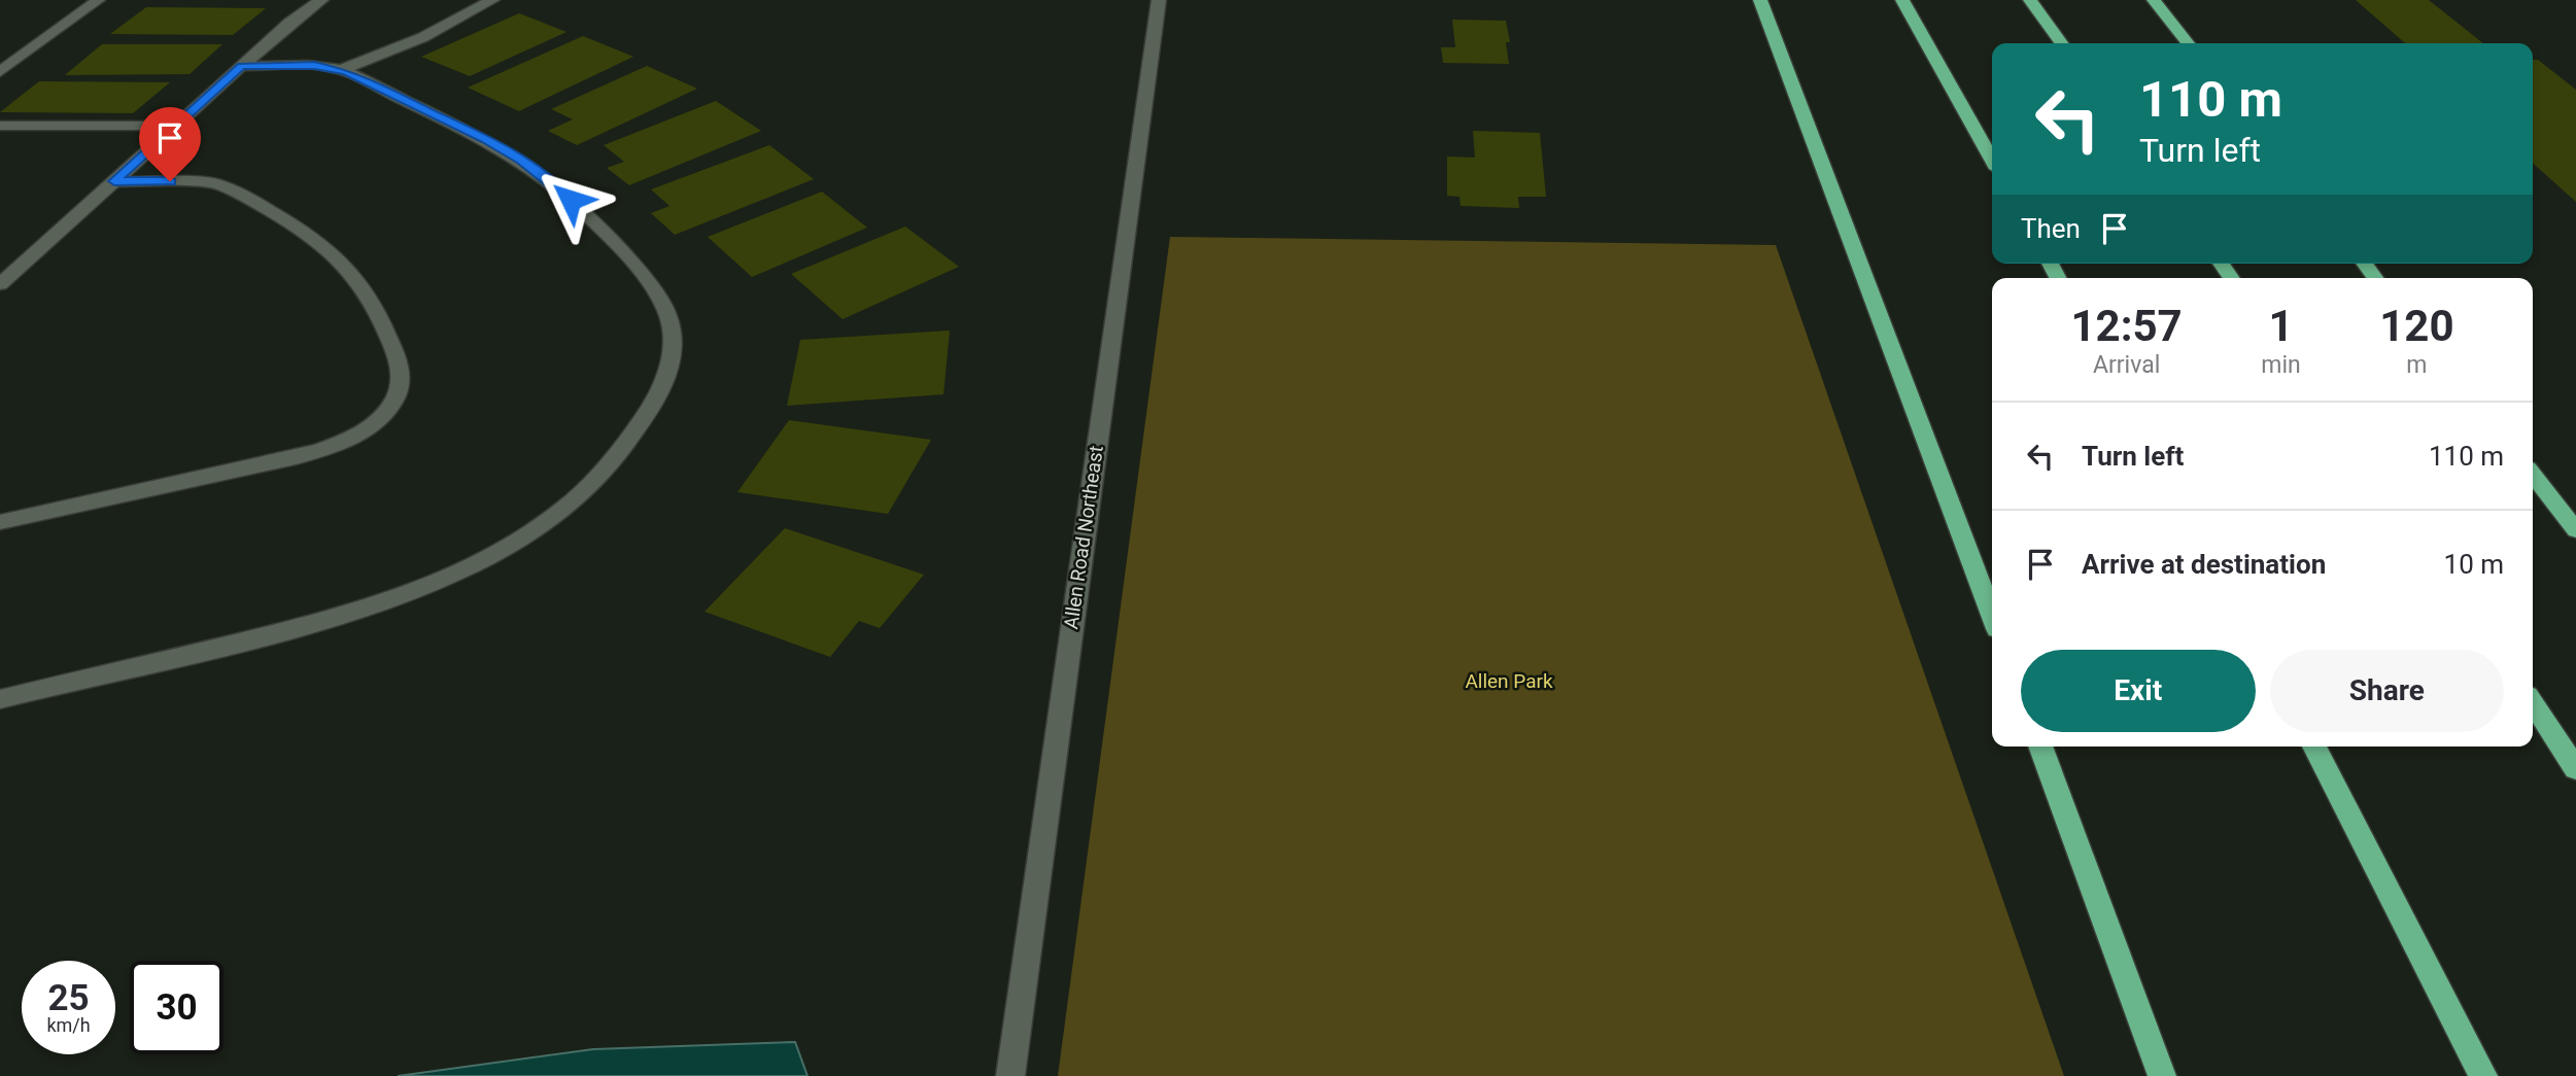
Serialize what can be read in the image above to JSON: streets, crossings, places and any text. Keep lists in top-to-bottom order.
{
  "streets": {
    "street": ["Allen Road Northeast"]
  },
  "parks": ["Allen Park"],
  "page": {
    "turn": ["110 m", "Turn left"],
    "then": "Then",
    "eta": [
      "12:57",
      "Arrival",
      "1",
      "min",
      "120",
      "m"
    ],
    "list": [
      {
        "name": "Turn left",
        "value": "110 m"
      },
      {
        "name": "Arrive at destination",
        "value": "10 m"
      }
    ],
    "buttons": ["Exit", "Share"],
    "speed": "25 km/h",
    "limit": "30"
  }
}
